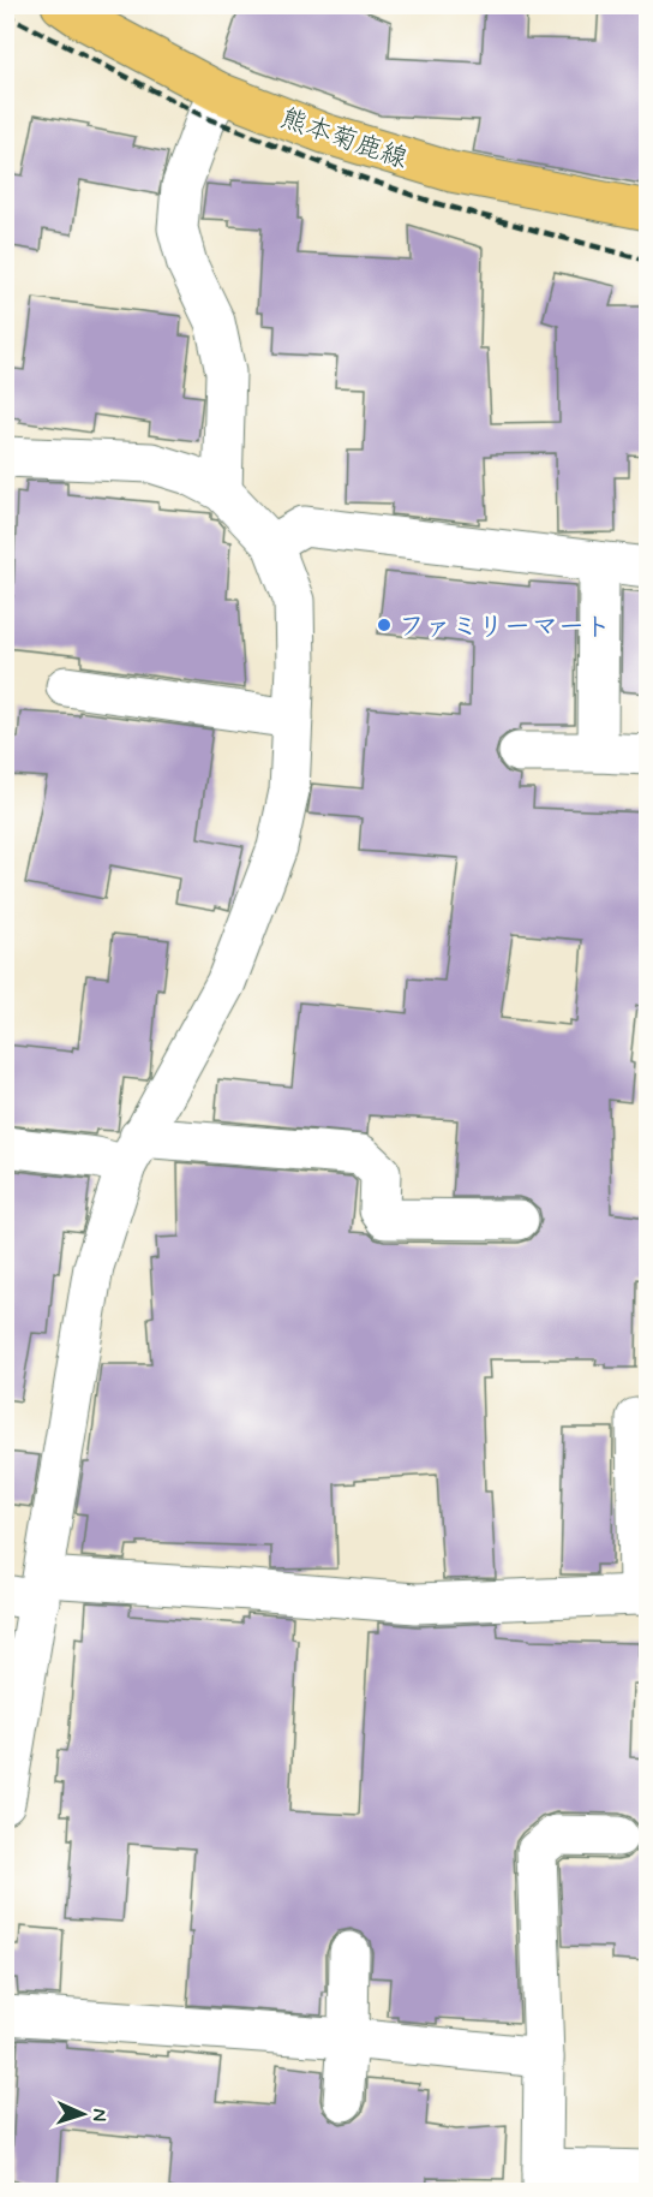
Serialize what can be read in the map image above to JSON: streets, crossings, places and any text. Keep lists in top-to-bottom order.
{
  "streets": {
    "main road": ["熊本菊鹿線"]
  },
  "places": ["ファミリーマート"],
  "north": "right"
}
